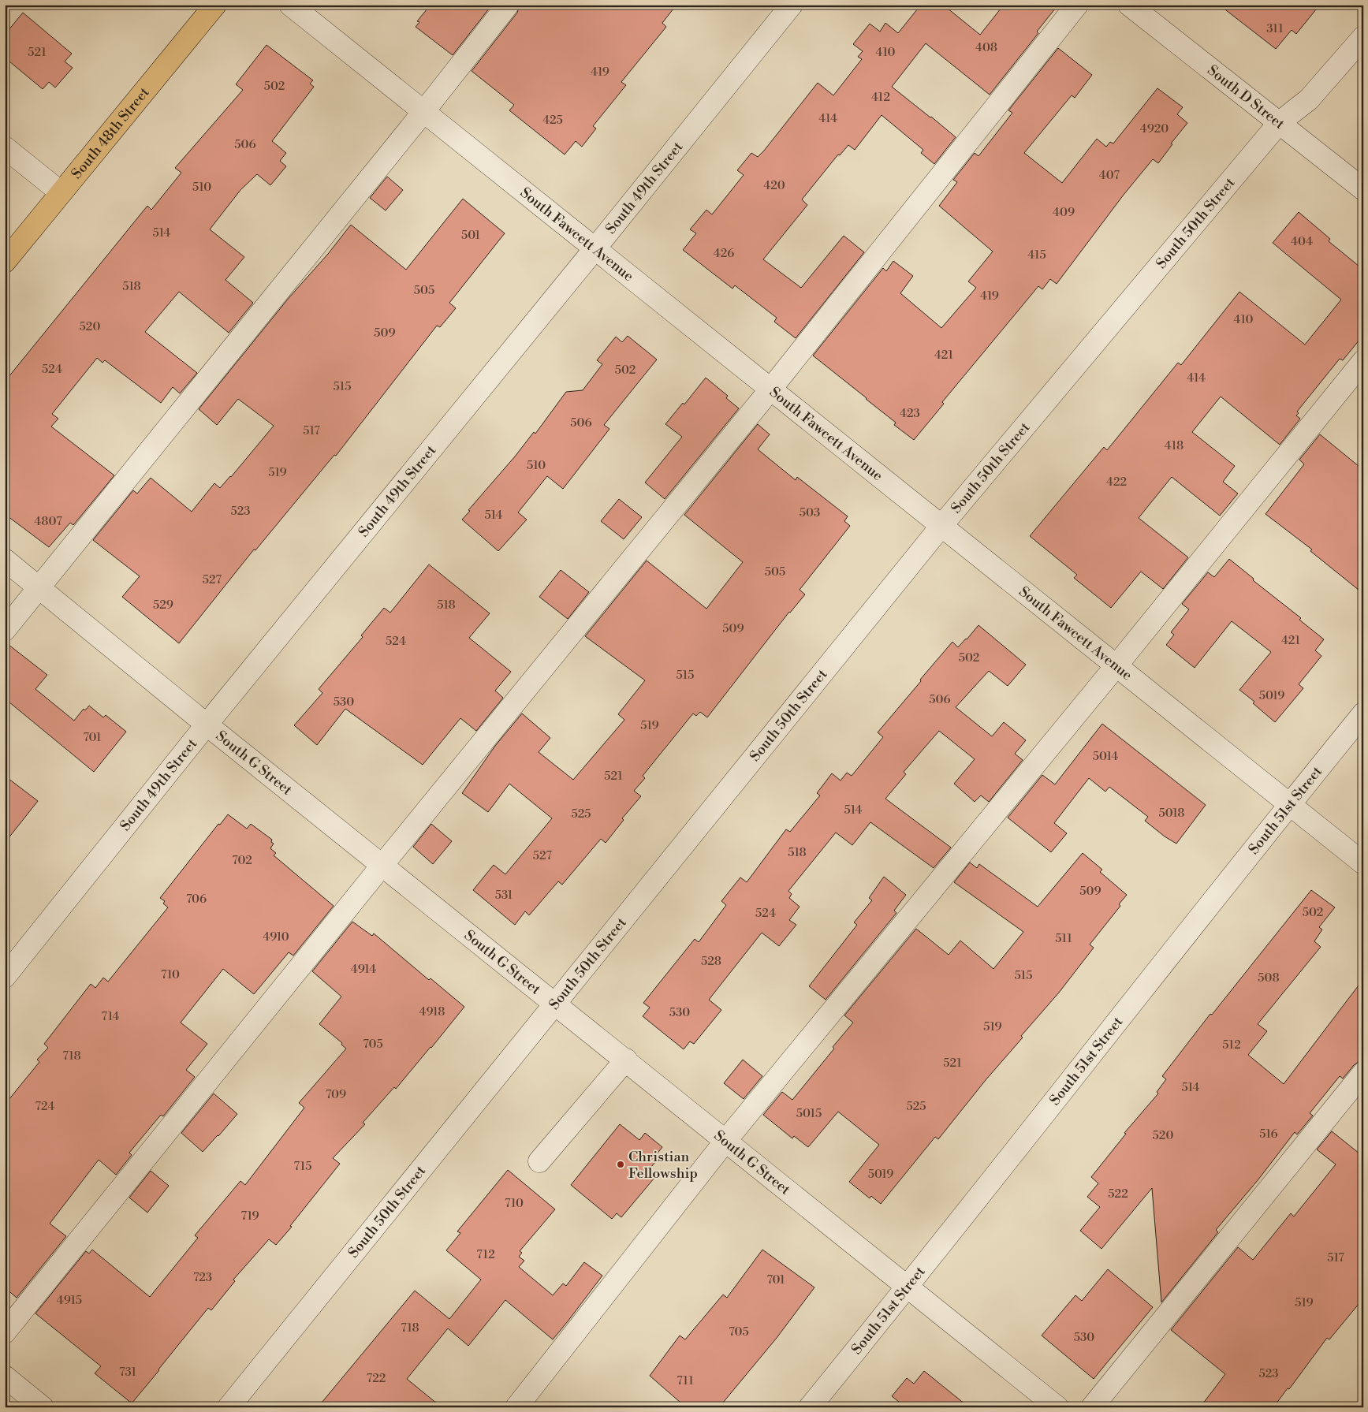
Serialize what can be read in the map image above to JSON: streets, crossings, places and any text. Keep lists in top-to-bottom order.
{
  "streets": {
    "main road": ["South 48th Street"],
    "street": [
      "South D Street",
      "South 49th Street",
      "South 50th Street",
      "South Fawcett Avenue",
      "South G Street",
      "South 51st Street"
    ]
  },
  "crossings": [
    ["South D Street", "South 50th Street"],
    ["South 49th Street", "South Fawcett Avenue"],
    ["South 49th Street", "South G Street"],
    ["South 50th Street", "South Fawcett Avenue"],
    ["South 50th Street", "South G Street"],
    ["South Fawcett Avenue", "South 51st Street"],
    ["South G Street", "South 51st Street"]
  ],
  "places": ["Christian Fellowship"],
  "house_numbers": [
    "311",
    "408",
    "521",
    "410",
    "419",
    "502",
    "412",
    "414",
    "425",
    "4920",
    "506",
    "407",
    "420",
    "510",
    "409",
    "514",
    "501",
    "404",
    "426",
    "415",
    "518",
    "505",
    "419",
    "410",
    "520",
    "509",
    "421",
    "524",
    "502",
    "414",
    "515",
    "423",
    "506",
    "517",
    "418",
    "510",
    "519",
    "422",
    "523",
    "503",
    "514",
    "4807",
    "505",
    "527",
    "529",
    "518",
    "509",
    "421",
    "524",
    "502",
    "515",
    "5019",
    "506",
    "530",
    "519",
    "701",
    "5014",
    "521",
    "514",
    "5018",
    "525",
    "518",
    "527",
    "702",
    "509",
    "531",
    "706",
    "502",
    "524",
    "4910",
    "511",
    "528",
    "4914",
    "710",
    "515",
    "508",
    "4918",
    "530",
    "714",
    "519",
    "705",
    "512",
    "718",
    "521",
    "514",
    "709",
    "724",
    "525",
    "5015",
    "516",
    "520",
    "715",
    "5019",
    "522",
    "710",
    "719",
    "712",
    "517",
    "723",
    "701",
    "4915",
    "519",
    "718",
    "705",
    "530",
    "731",
    "523",
    "722",
    "711"
  ]
}
